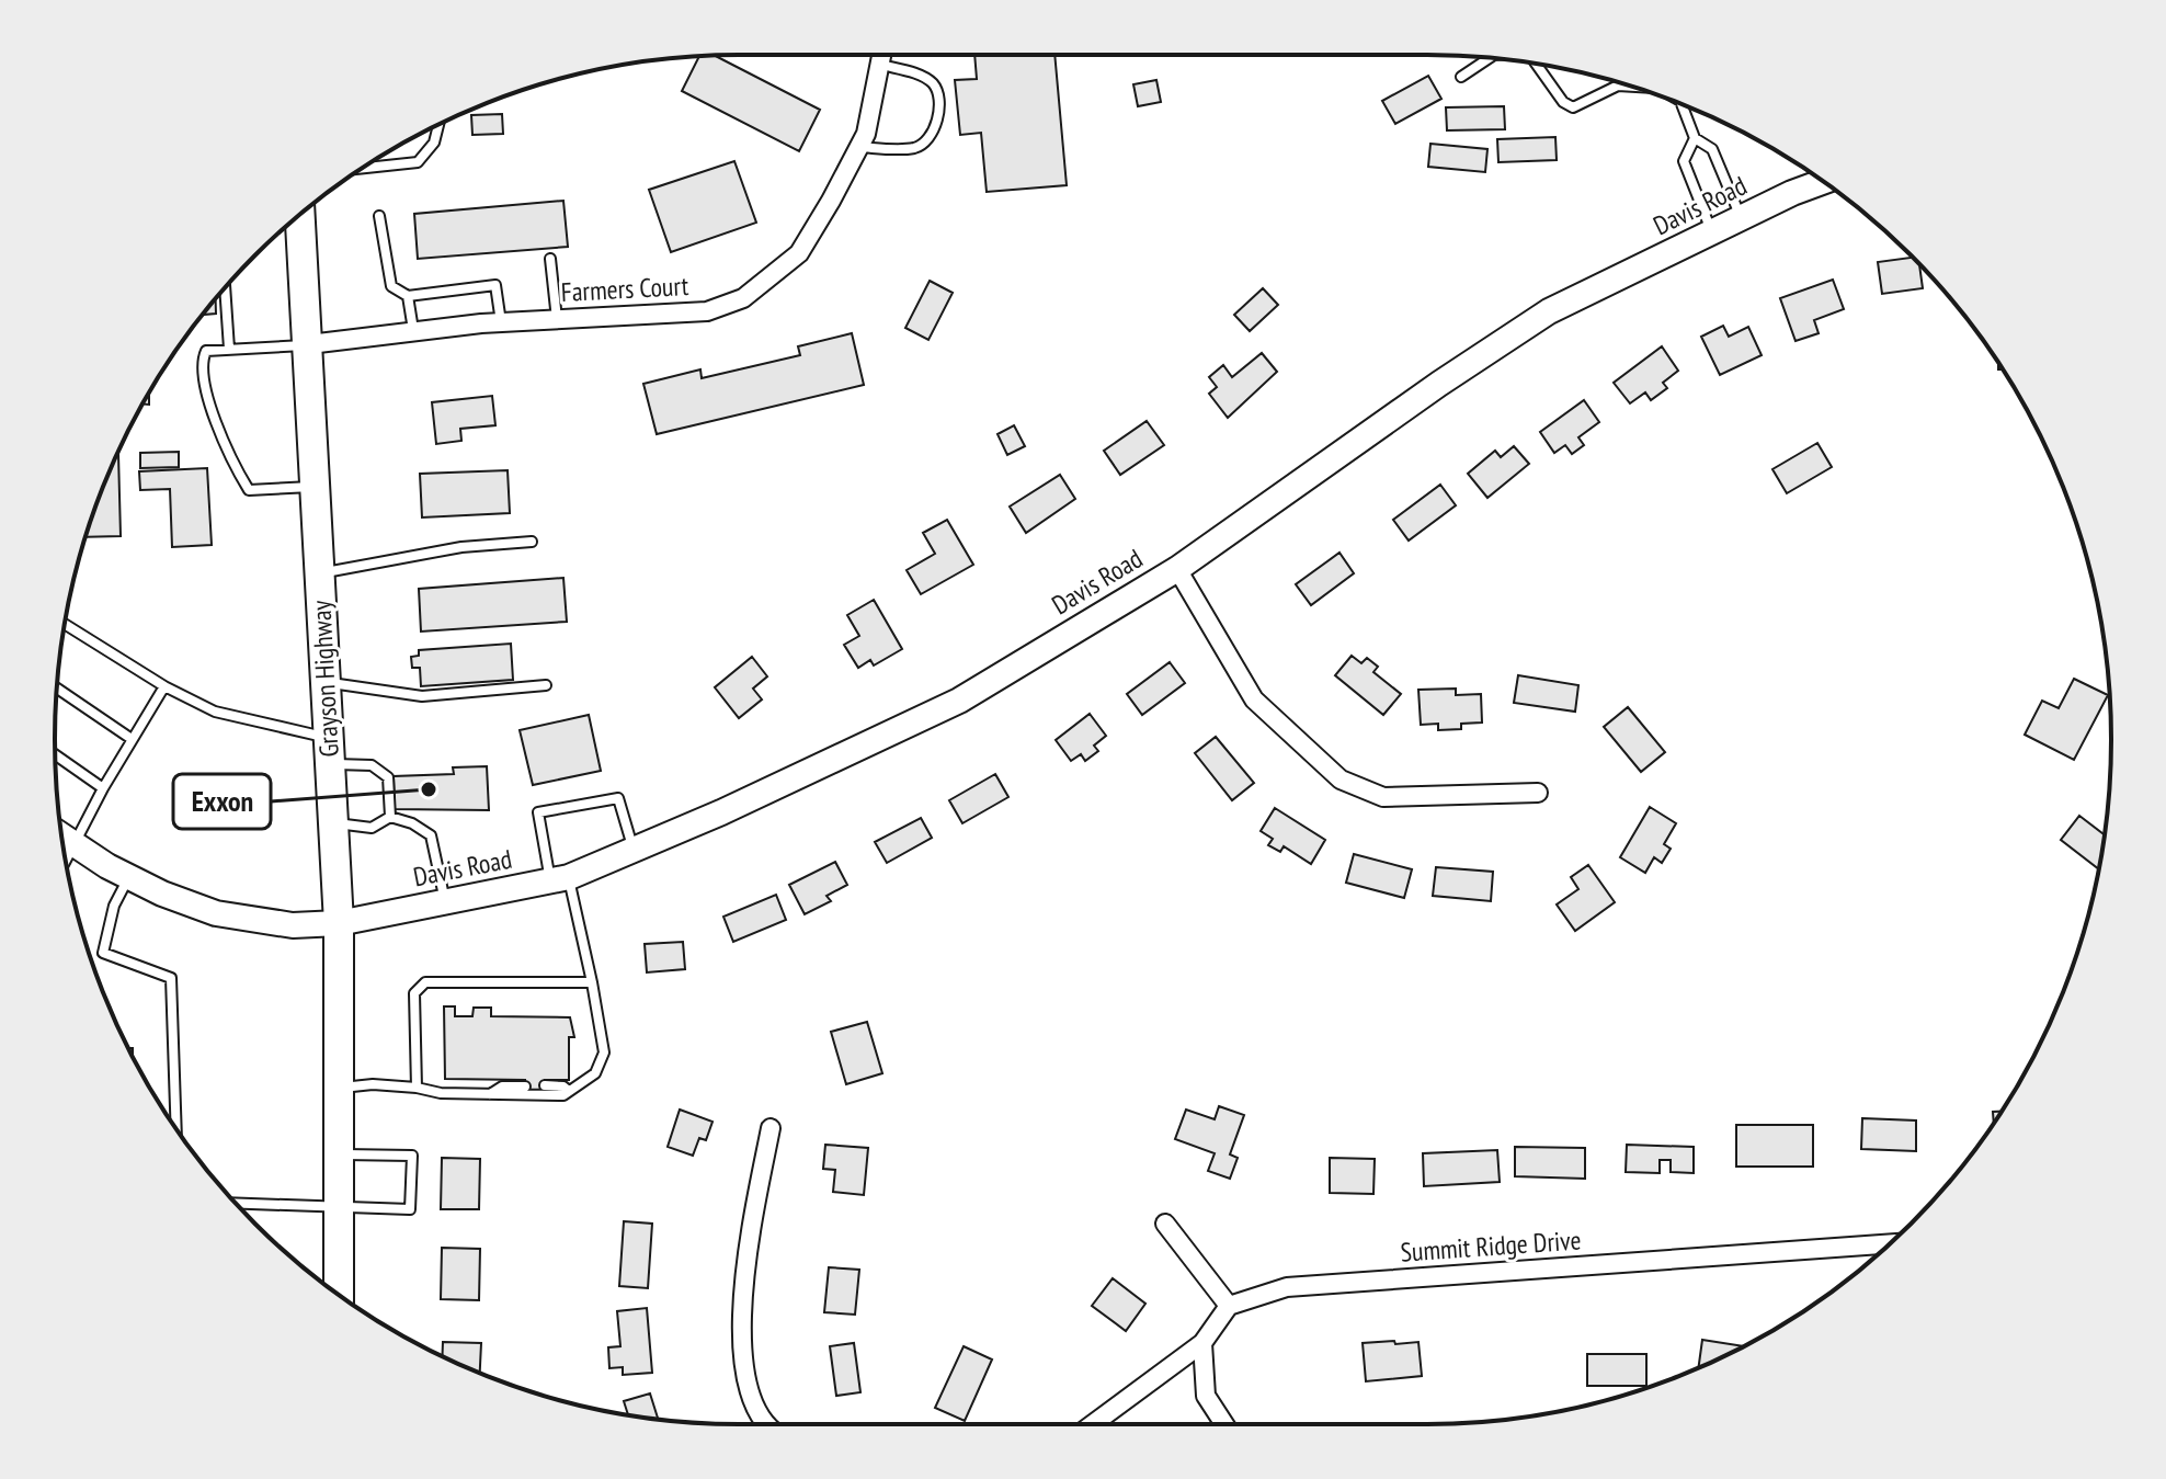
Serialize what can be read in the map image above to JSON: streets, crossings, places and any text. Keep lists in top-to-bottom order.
{
  "streets": {
    "main road": ["Grayson Highway"],
    "street": ["Davis Road", "Farmers Court", "Summit Ridge Drive"]
  },
  "crossings": [
    ["Davis Road", "Grayson Highway"],
    ["Farmers Court", "Grayson Highway"]
  ],
  "places": ["Exxon"]
}
